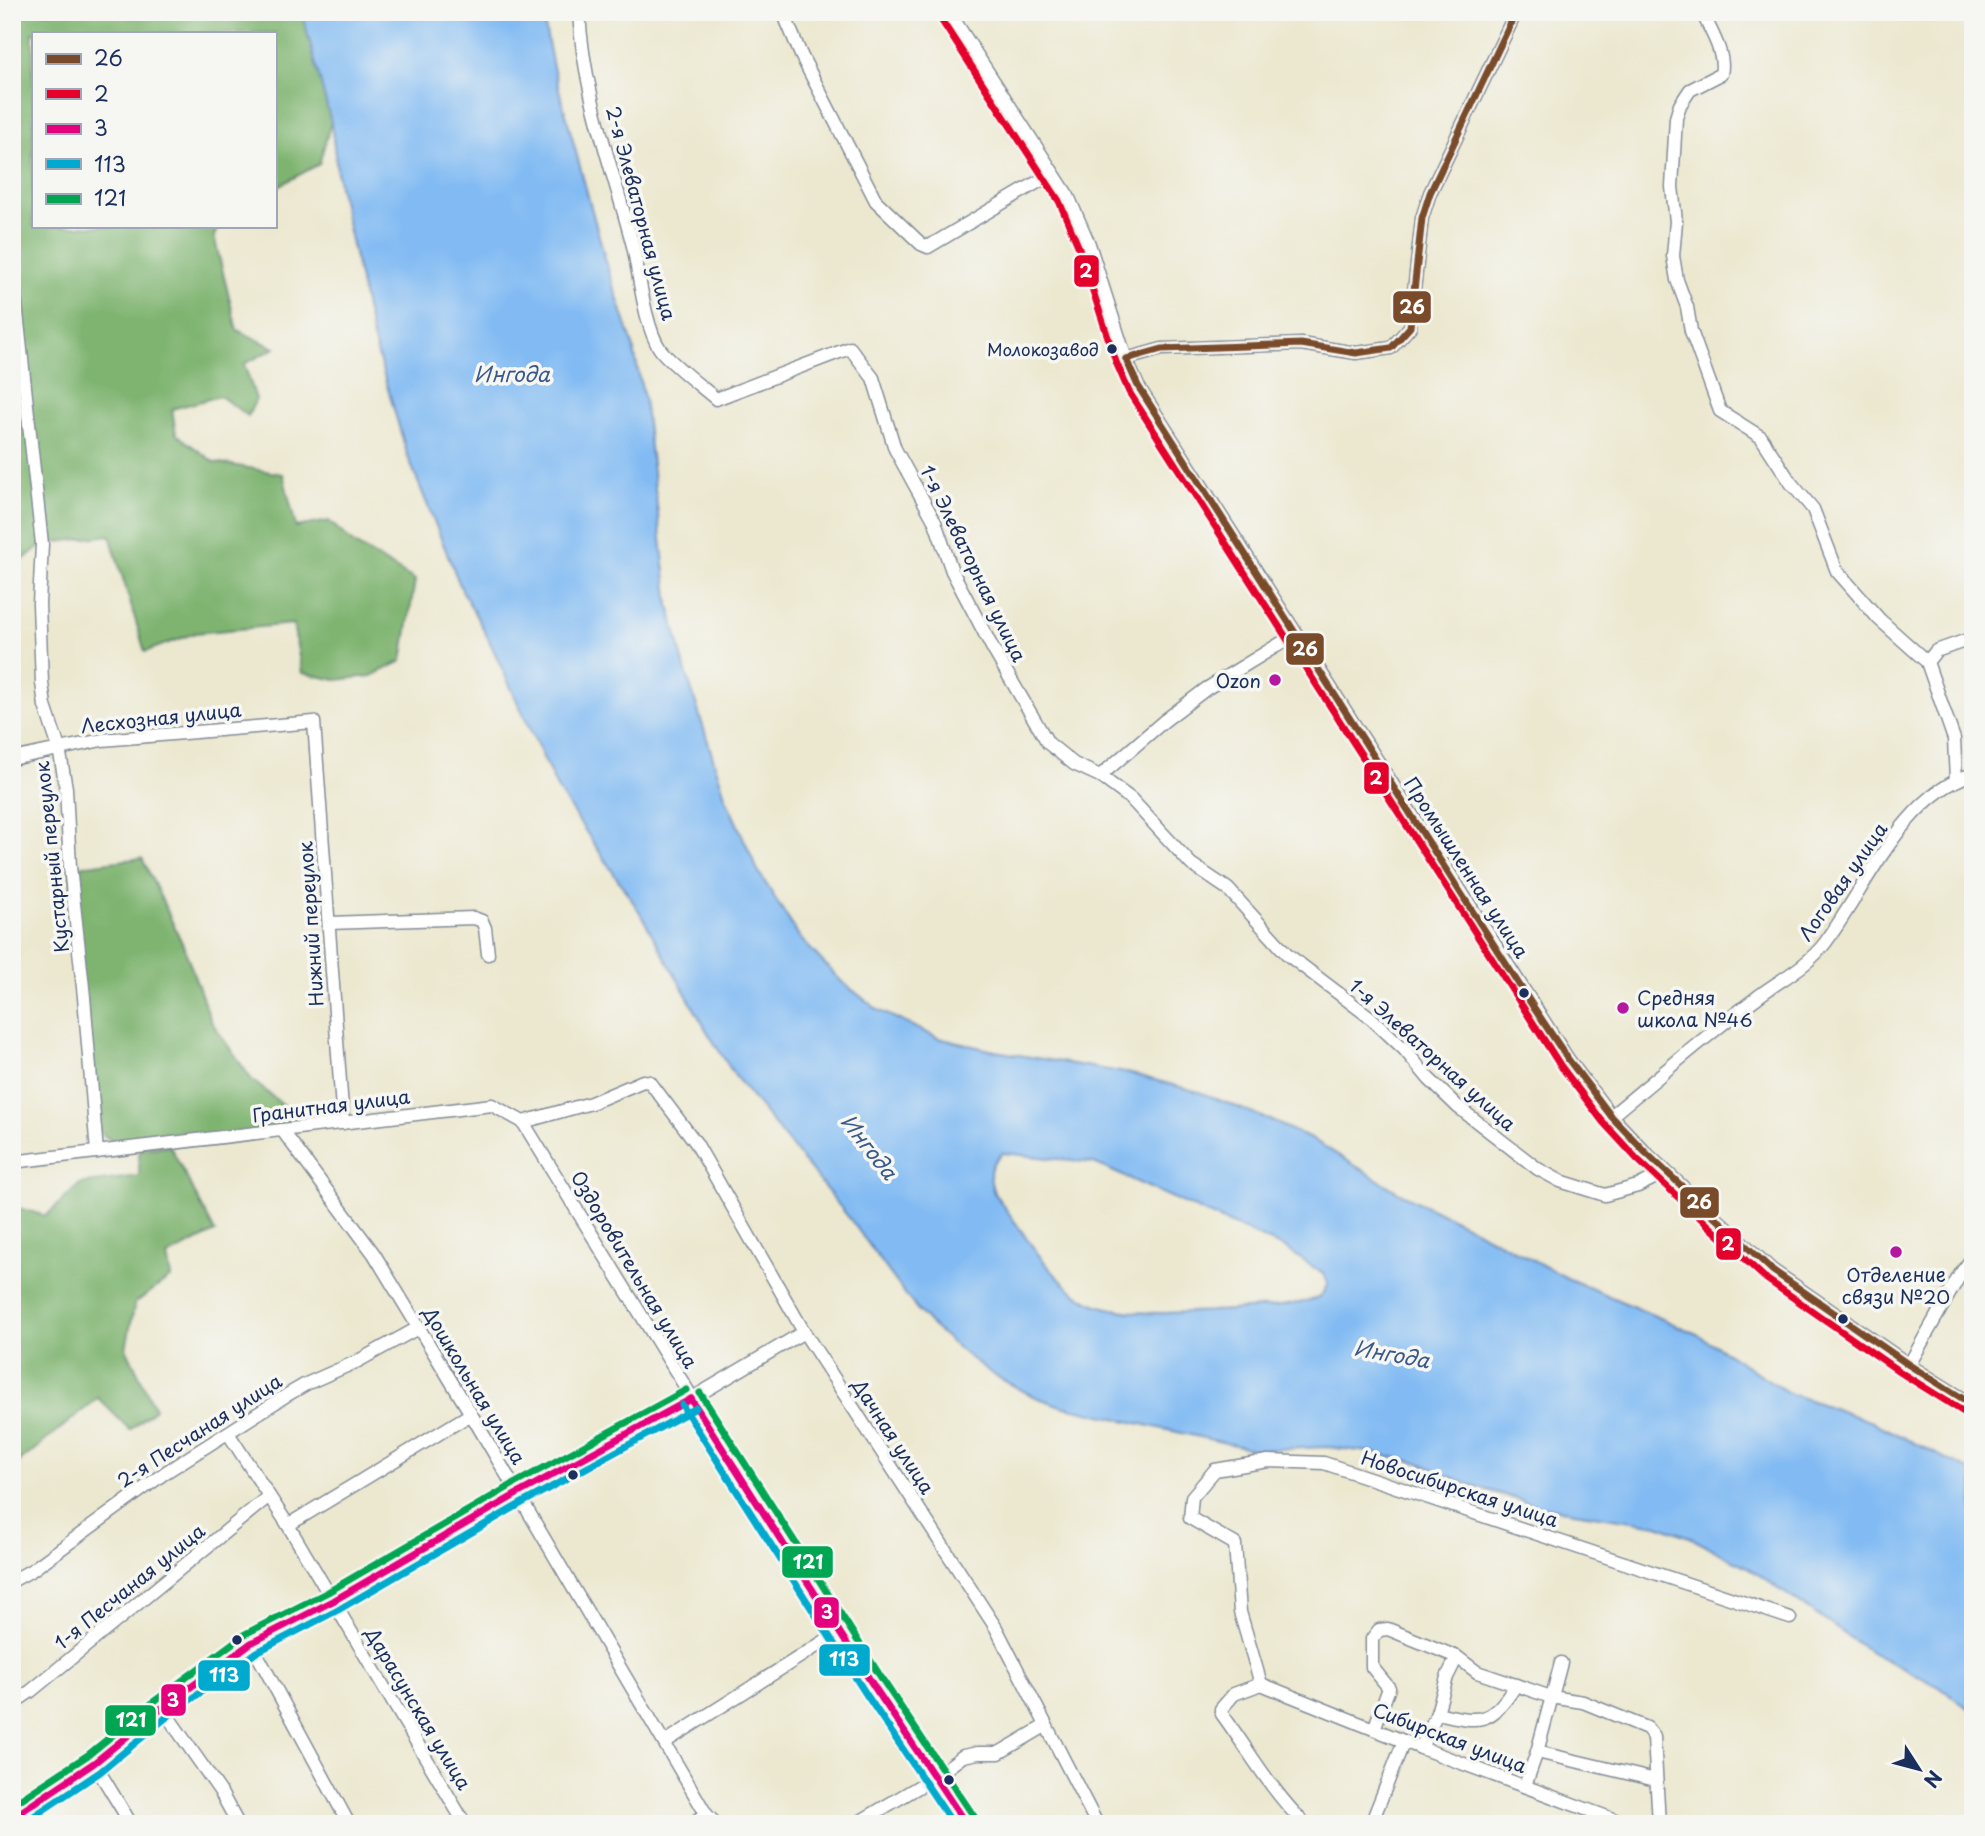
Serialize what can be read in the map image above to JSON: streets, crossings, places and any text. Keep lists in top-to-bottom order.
{
  "streets": {
    "street": [
      "2-я Элеваторная улица",
      "1-я Элеваторная улица",
      "Лесхозная улица",
      "Кустарный переулок",
      "Промышленная улица",
      "Логовая улица",
      "Нижний переулок",
      "Гранитная улица",
      "Оздоровительная улица",
      "Дошкольная улица",
      "2-я Песчаная улица",
      "Дачная улица",
      "Новосибирская улица",
      "1-я Песчаная улица",
      "Дарасунская улица",
      "Сибирская улица"
    ]
  },
  "crossings": [
    ["2-я Элеваторная улица", "1-я Элеваторная улица"],
    ["1-я Элеваторная улица", "Промышленная улица"],
    ["Лесхозная улица", "Кустарный переулок"],
    ["Лесхозная улица", "Нижний переулок"],
    ["Кустарный переулок", "Гранитная улица"],
    ["Промышленная улица", "Логовая улица"],
    ["Нижний переулок", "Гранитная улица"],
    ["Гранитная улица", "Оздоровительная улица"],
    ["Гранитная улица", "Дошкольная улица"],
    ["Гранитная улица", "Дачная улица"],
    ["Оздоровительная улица", "Дачная улица"],
    ["Дошкольная улица", "2-я Песчаная улица"],
    ["2-я Песчаная улица", "Дарасунская улица"],
    ["Новосибирская улица", "Сибирская улица"],
    ["1-я Песчаная улица", "Дарасунская улица"]
  ],
  "water": ["Ингода"],
  "places": [
    "Молокозавод",
    "Ozon",
    "Средняя школа №46",
    "Отделение связи №20"
  ],
  "lines": [
    "transit line 26",
    "transit line 2",
    "transit line 121",
    "transit line 3",
    "transit line 113"
  ],
  "legend": [
    "26",
    "2",
    "3",
    "113",
    "121"
  ],
  "north": "bottom right"
}
